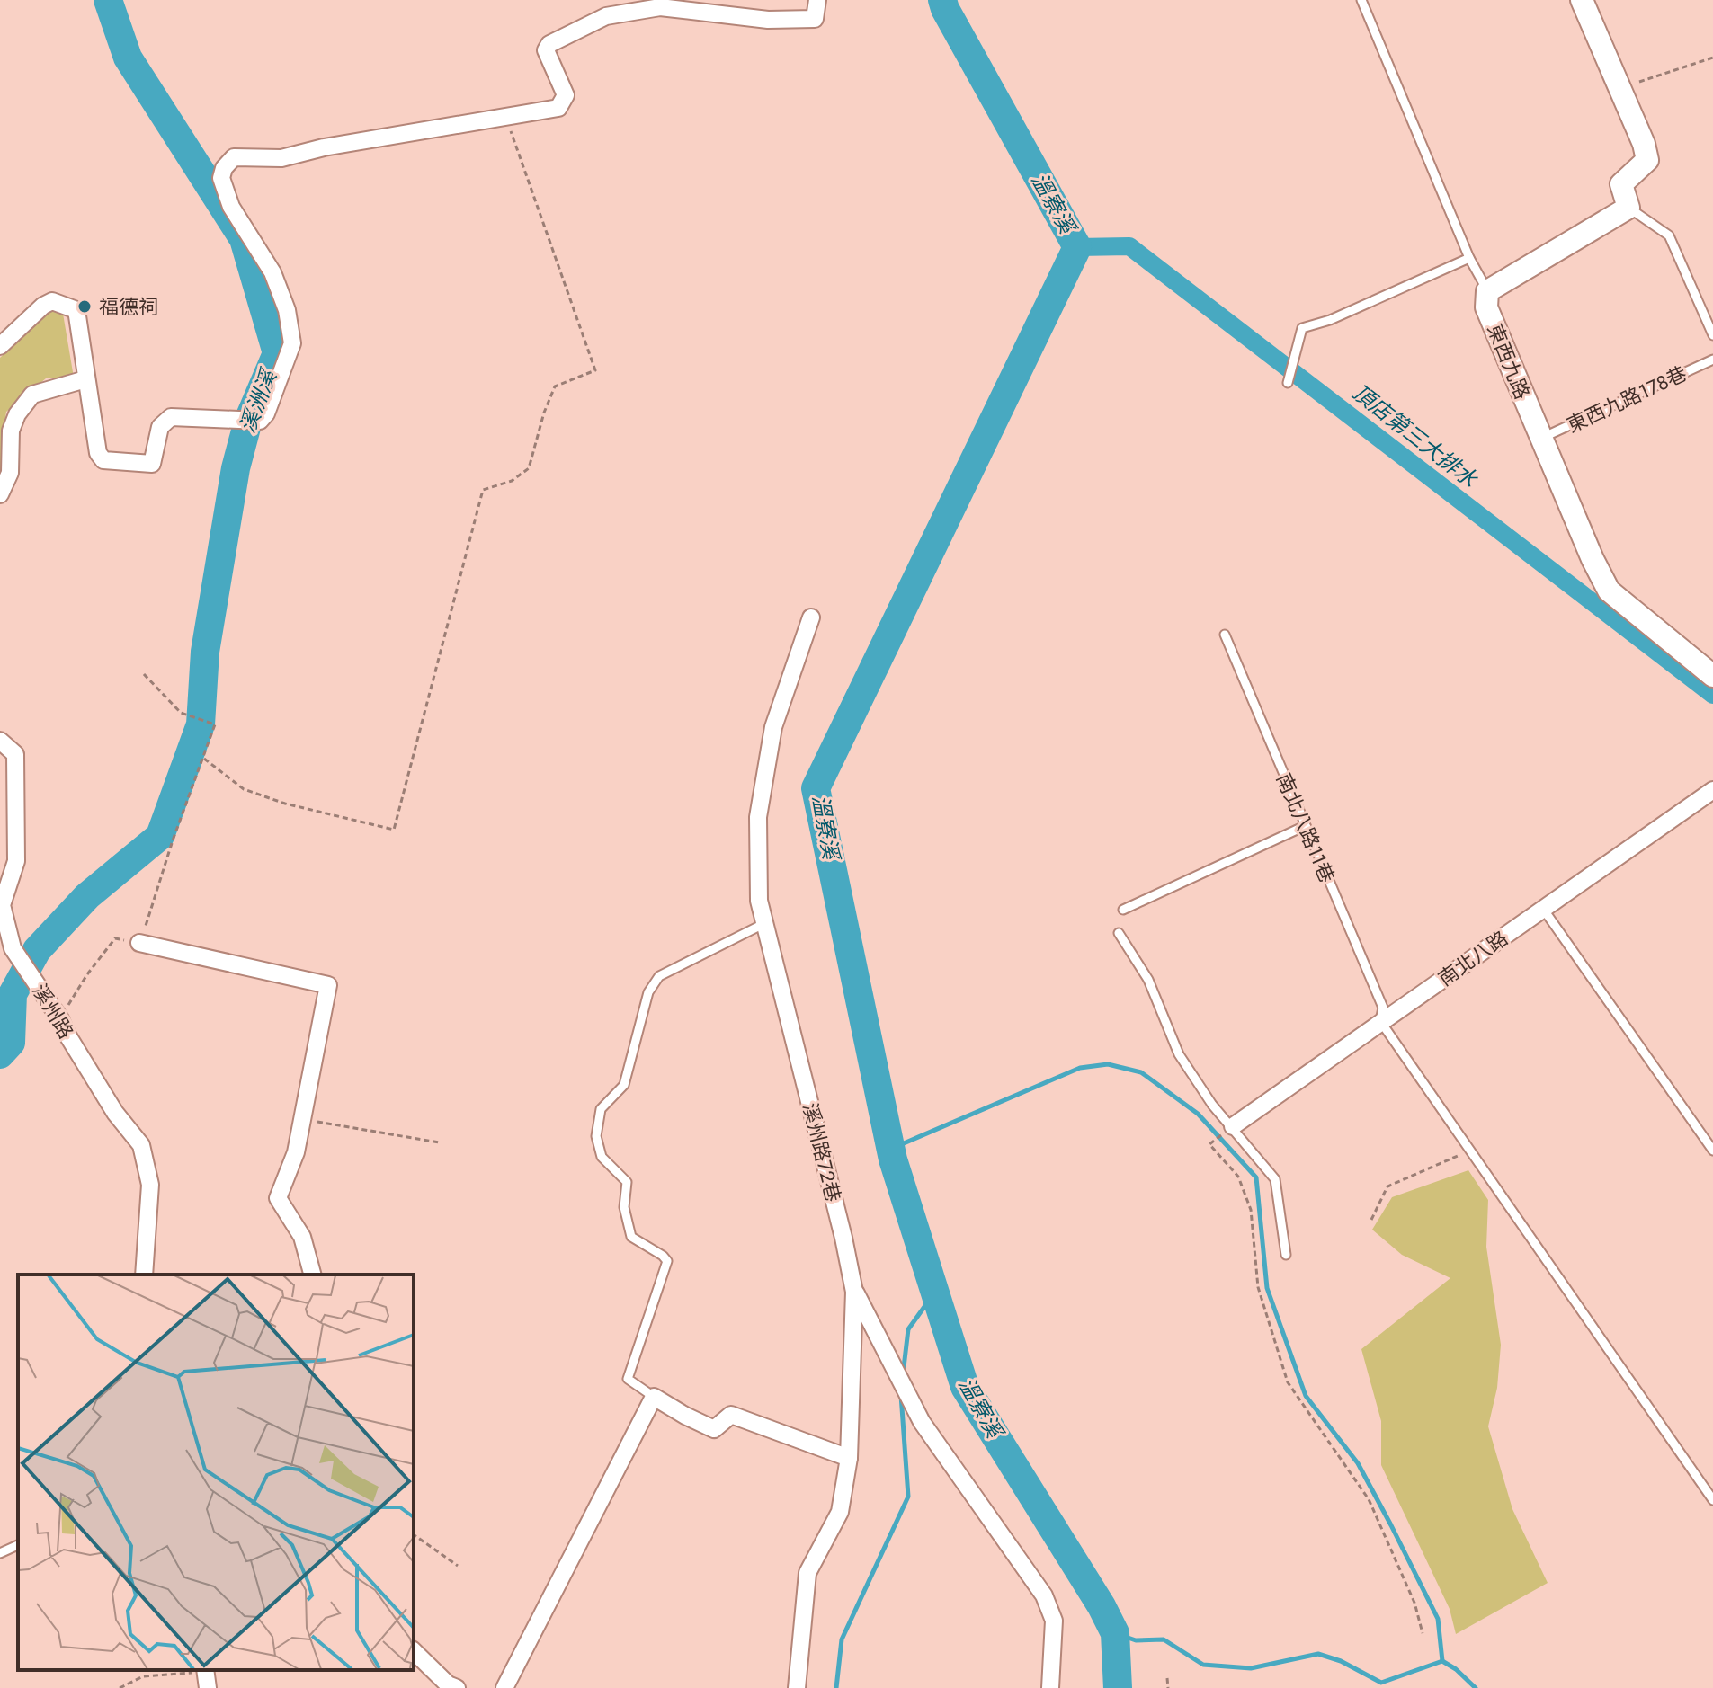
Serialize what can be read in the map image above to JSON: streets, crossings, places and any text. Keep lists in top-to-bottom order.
{
  "streets": {
    "street": [
      "東西九路",
      "南北八路",
      "溪州路",
      "溪州路72巷"
    ],
    "lane": ["東西九路178巷", "南北八路11巷"]
  },
  "crossings": [
    ["東西九路", "東西九路178巷"],
    ["南北八路11巷", "南北八路"]
  ],
  "water": ["溫寮溪", "溪洲溪", "頂店第三大排水"],
  "places": ["福德祠"]
}
